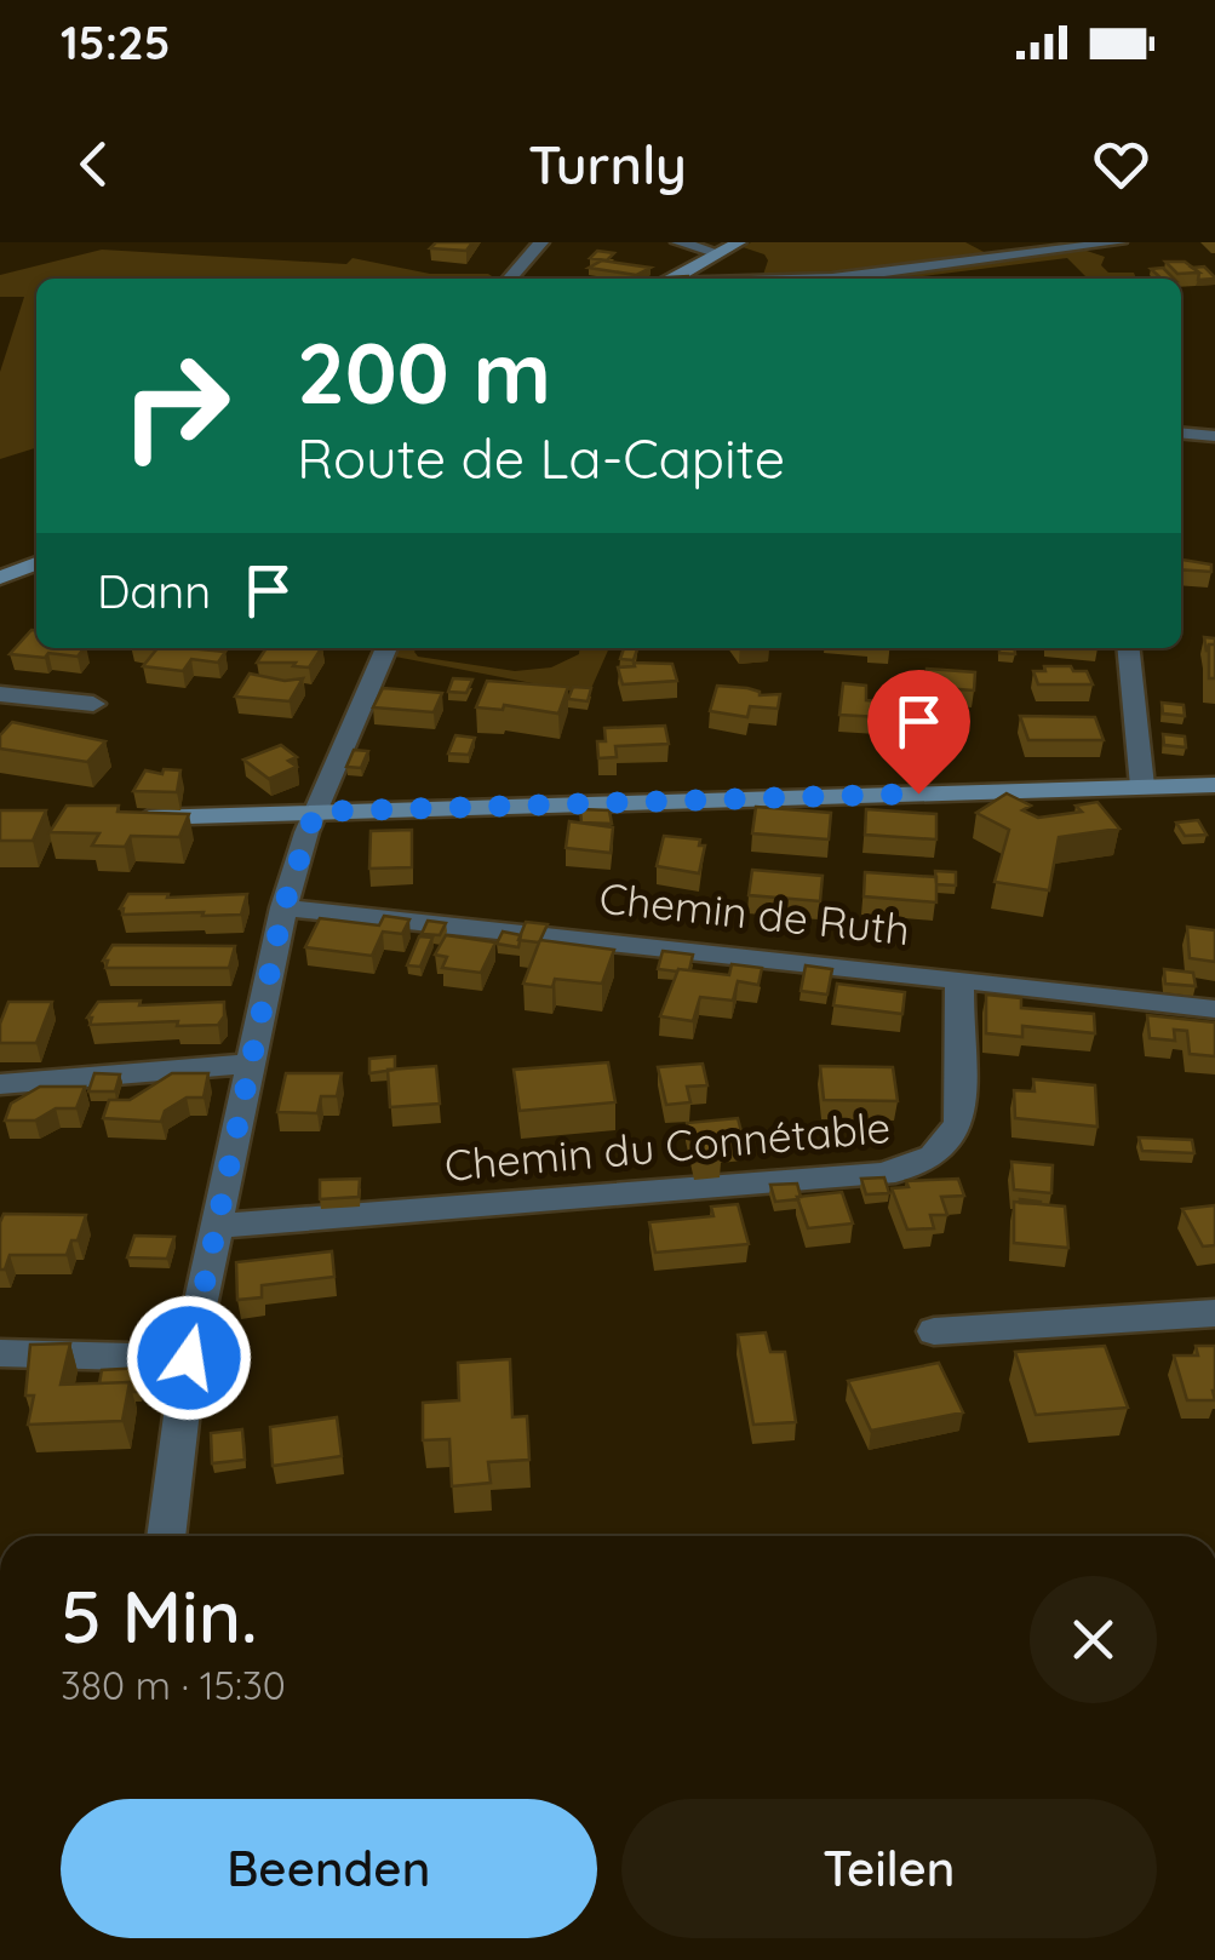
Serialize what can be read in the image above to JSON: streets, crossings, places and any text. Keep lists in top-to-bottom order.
{
  "streets": {
    "street": ["Chemin de Ruth", "Chemin du Connétable"]
  },
  "crossings": [
    ["Chemin de Ruth", "Chemin du Connétable"]
  ],
  "page": {
    "status": "15:25",
    "header": "Turnly",
    "turn": ["200 m", "Route de La-Capite"],
    "then": "Dann",
    "heading": ["5 Min.", "380 m · 15:30"],
    "buttons": ["Beenden", "Teilen"]
  }
}
